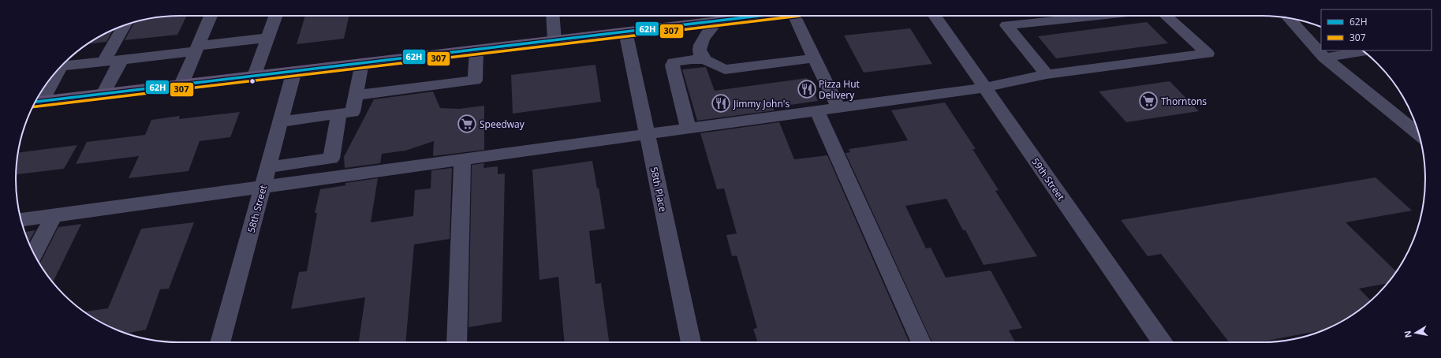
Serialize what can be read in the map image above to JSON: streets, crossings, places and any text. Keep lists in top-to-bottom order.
{
  "streets": {
    "street": ["59th Street", "58th Place", "58th Street"]
  },
  "places": {
    "restaurant": ["Pizza Hut Delivery", "Jimmy John's"],
    "supermarket": ["Thorntons", "Speedway"]
  },
  "lines": ["transit line 62H", "transit line 307"],
  "legend": ["62H", "307"],
  "north": "left"
}
